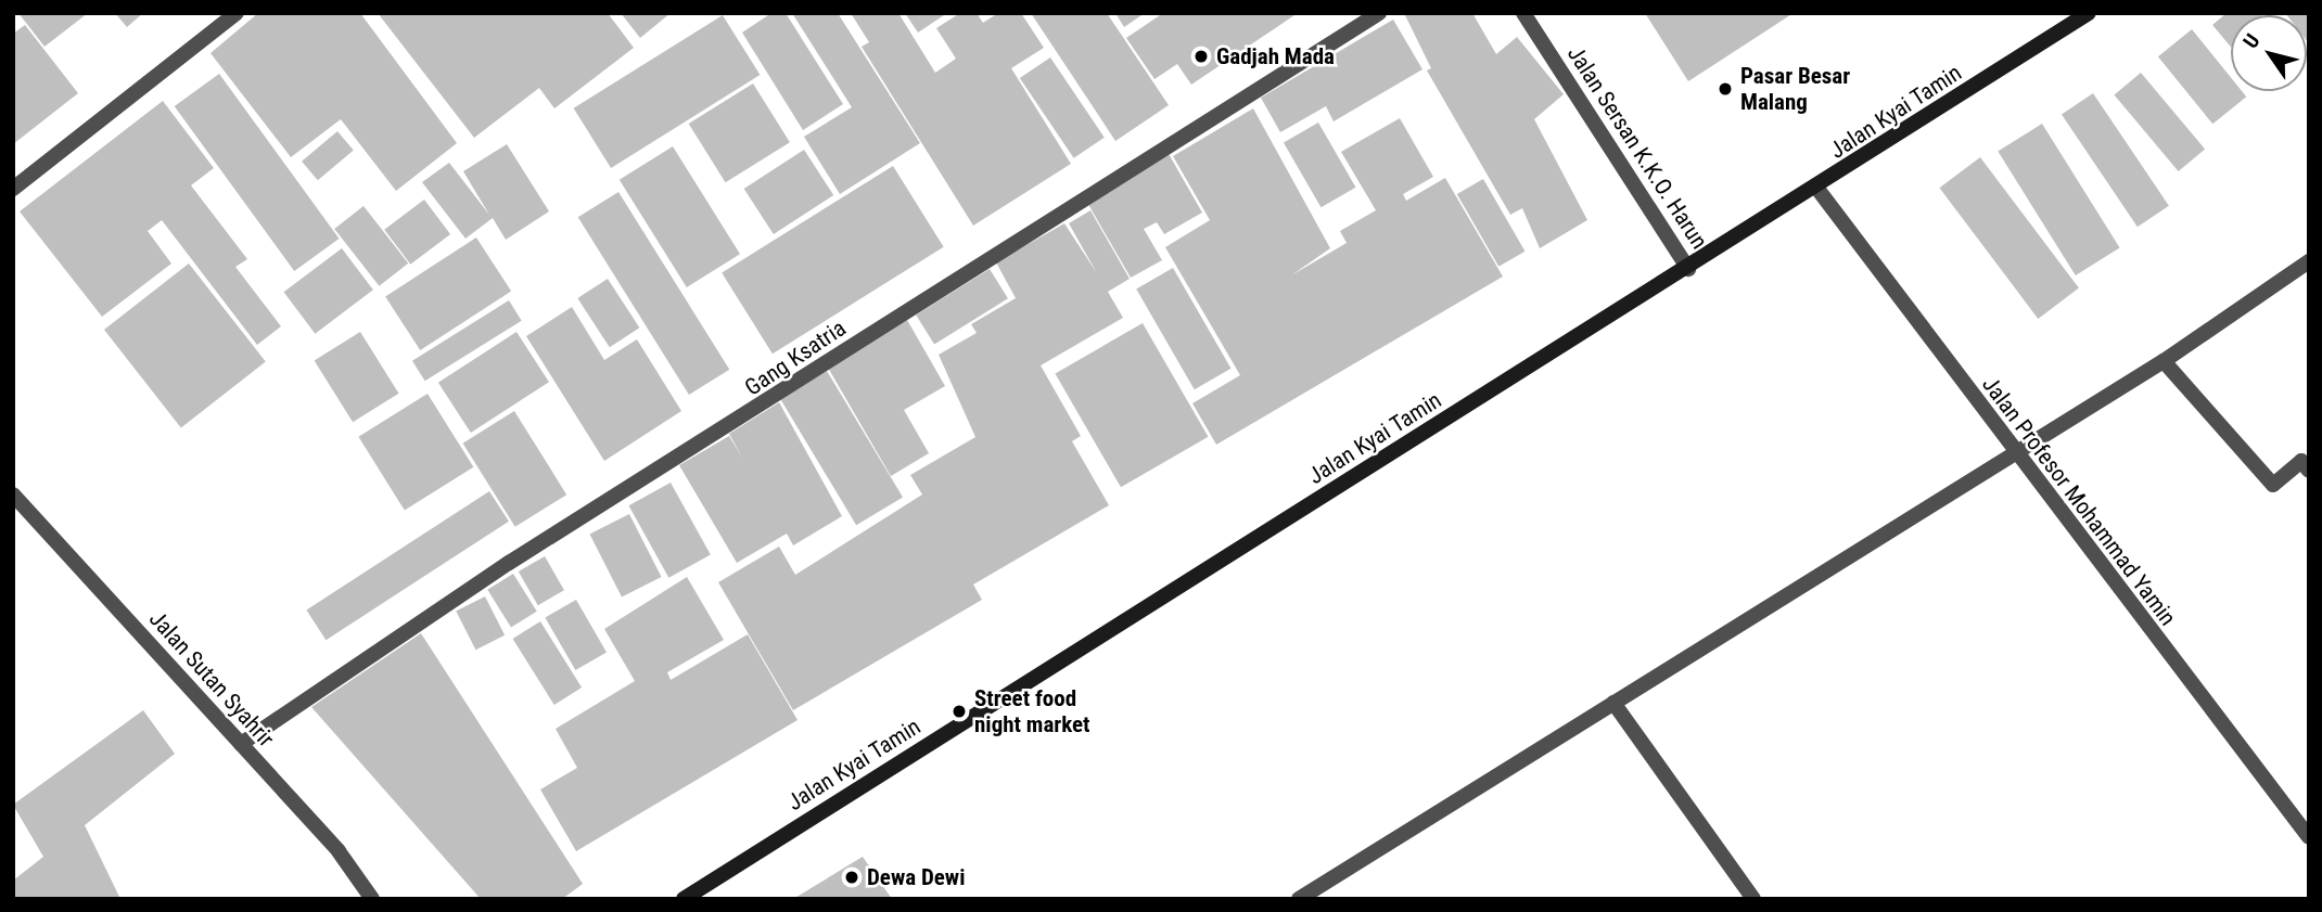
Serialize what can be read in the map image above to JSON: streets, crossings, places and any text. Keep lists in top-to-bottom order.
{
  "streets": {
    "main road": ["Jalan Kyai Tamin"],
    "street": [
      "Jalan Sersan K.K.O. Harun",
      "Gang Ksatria",
      "Jalan Profesor Mohammad Yamin",
      "Jalan Sutan Syahrir"
    ]
  },
  "crossings": [
    ["Jalan Kyai Tamin", "Jalan Sersan K.K.O. Harun"],
    ["Jalan Kyai Tamin", "Jalan Profesor Mohammad Yamin"],
    ["Gang Ksatria", "Jalan Sutan Syahrir"]
  ],
  "places": [
    "Gadjah Mada",
    "Pasar Besar Malang",
    "Street food night market",
    "Dewa Dewi"
  ],
  "north": "top left"
}
